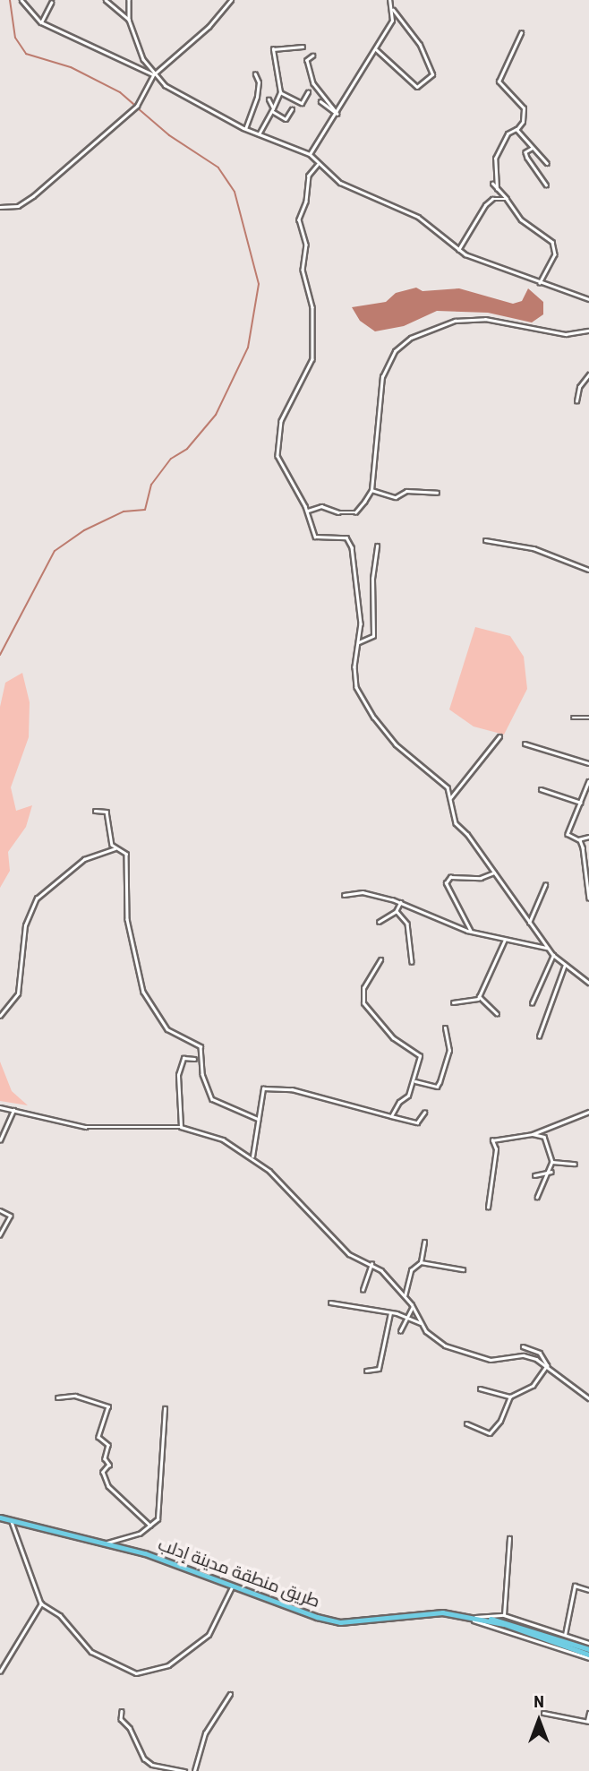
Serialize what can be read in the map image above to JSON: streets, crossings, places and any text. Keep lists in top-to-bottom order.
{
  "streets": {
    "main road": ["طريق منطقة مدينة إدلب"]
  },
  "north": "top"
}
